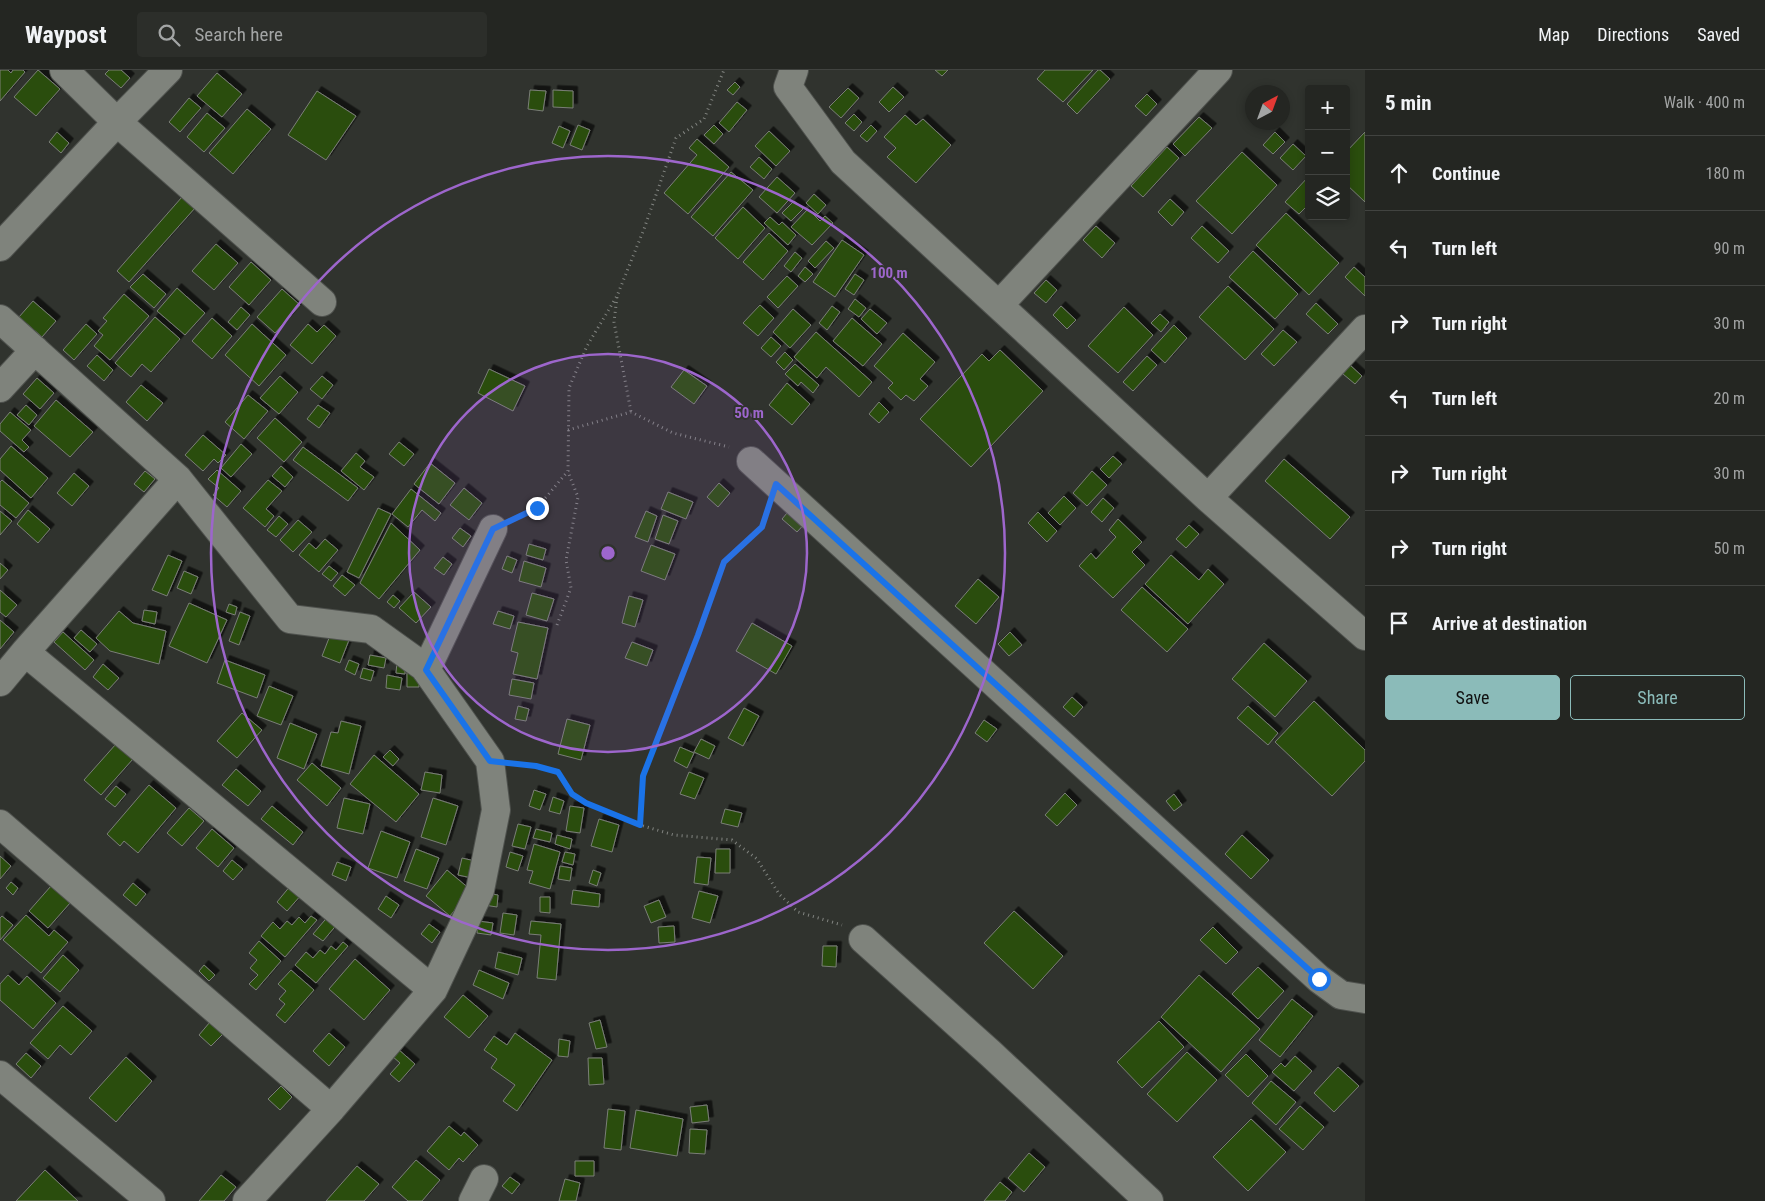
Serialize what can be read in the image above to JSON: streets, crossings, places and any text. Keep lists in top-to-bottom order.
{
  "north": "top right",
  "page": {
    "header": "Waypost",
    "search": "Search here",
    "nav": ["Map", "Directions", "Saved"],
    "heading": ["5 min", "Walk · 400 m"],
    "map_buttons": ["+", "−"],
    "list": [
      ["Continue", "180 m"],
      ["Turn left", "90 m"],
      ["Turn right", "30 m"],
      ["Turn left", "20 m"],
      ["Turn right", "30 m"],
      ["Turn right", "50 m"],
      "Arrive at destination"
    ],
    "buttons": ["Save", "Share"]
  },
  "rings": ["100 m", "50 m"]
}
